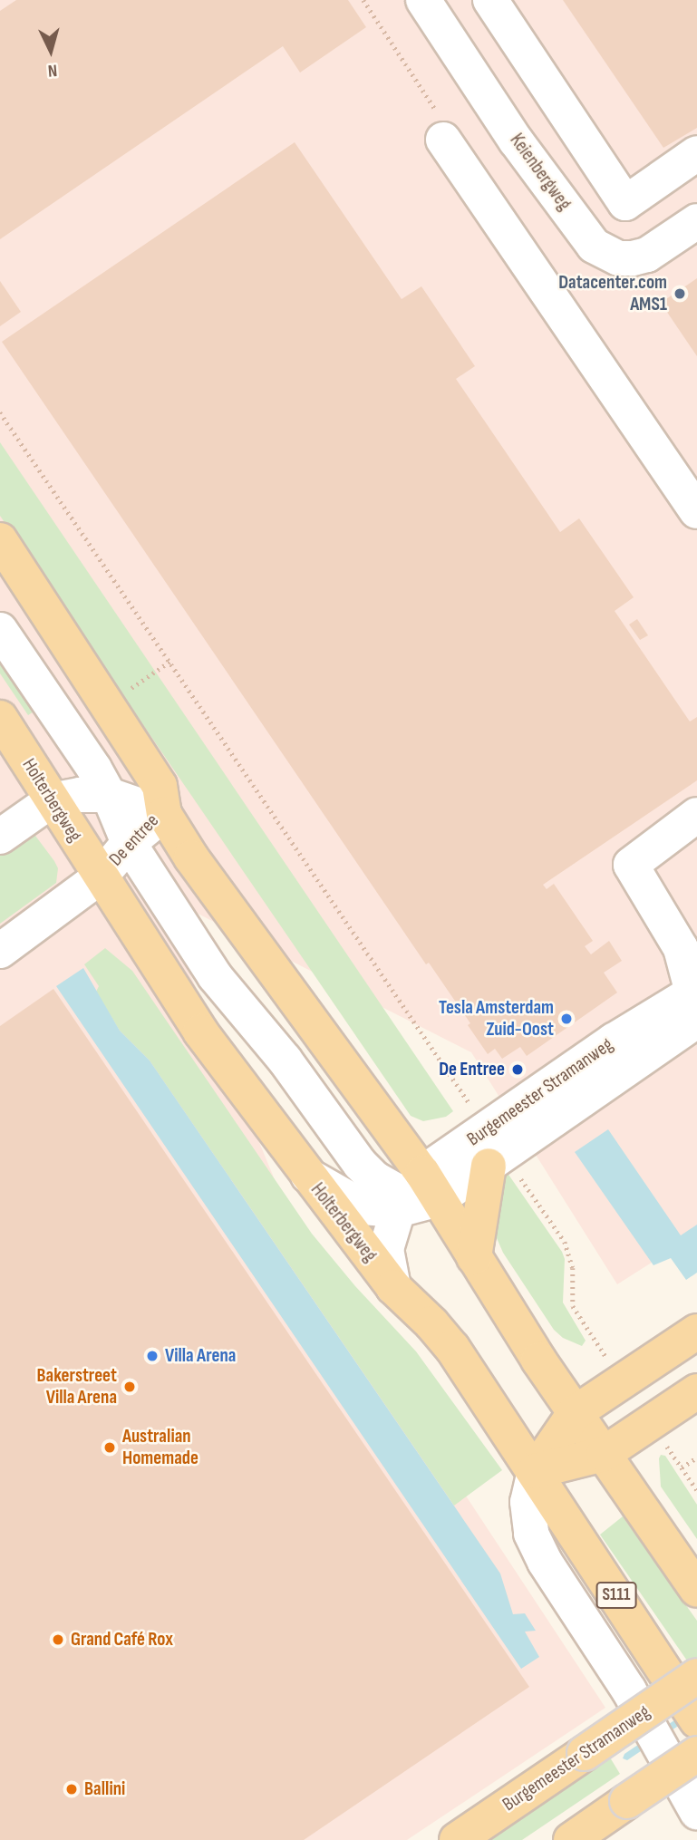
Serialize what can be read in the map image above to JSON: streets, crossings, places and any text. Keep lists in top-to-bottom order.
{
  "streets": {
    "main road": ["Holterbergweg", "Burgemeester Stramanweg", "S111"],
    "street": ["Keienbergweg", "De entree"]
  },
  "crossings": [
    ["Holterbergweg", "De entree"]
  ],
  "places": [
    "Datacenter.com AMS1",
    "Tesla Amsterdam Zuid-Oost",
    "De Entree",
    "Villa Arena",
    "Bakerstreet Villa Arena",
    "Australian Homemade",
    "Grand Café Rox",
    "Ballini"
  ],
  "north": "bottom"
}
